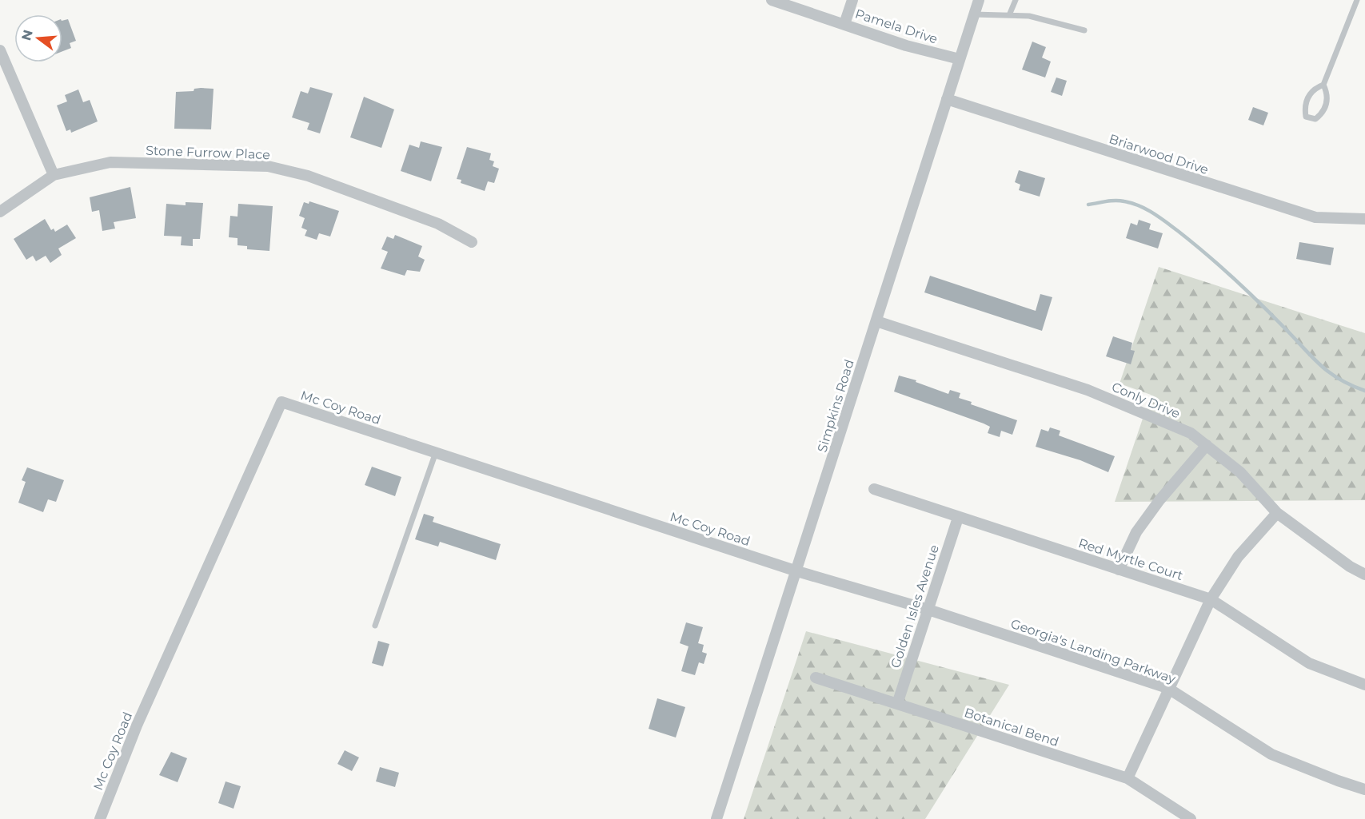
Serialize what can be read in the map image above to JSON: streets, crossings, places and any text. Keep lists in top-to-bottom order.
{
  "streets": {
    "street": [
      "Pamela Drive",
      "Stone Furrow Place",
      "Briarwood Drive",
      "Conly Drive",
      "Simpkins Road",
      "Mc Coy Road",
      "Red Myrtle Court",
      "Golden Isles Avenue",
      "Georgia's Landing Parkway",
      "Botanical Bend"
    ]
  },
  "crossings": [
    ["Pamela Drive", "Simpkins Road"],
    ["Briarwood Drive", "Simpkins Road"],
    ["Conly Drive", "Simpkins Road"],
    ["Simpkins Road", "Mc Coy Road"],
    ["Simpkins Road", "Georgia's Landing Parkway"],
    ["Mc Coy Road", "Georgia's Landing Parkway"],
    ["Red Myrtle Court", "Golden Isles Avenue"],
    ["Golden Isles Avenue", "Georgia's Landing Parkway"],
    ["Golden Isles Avenue", "Botanical Bend"]
  ],
  "north": "left"
}
